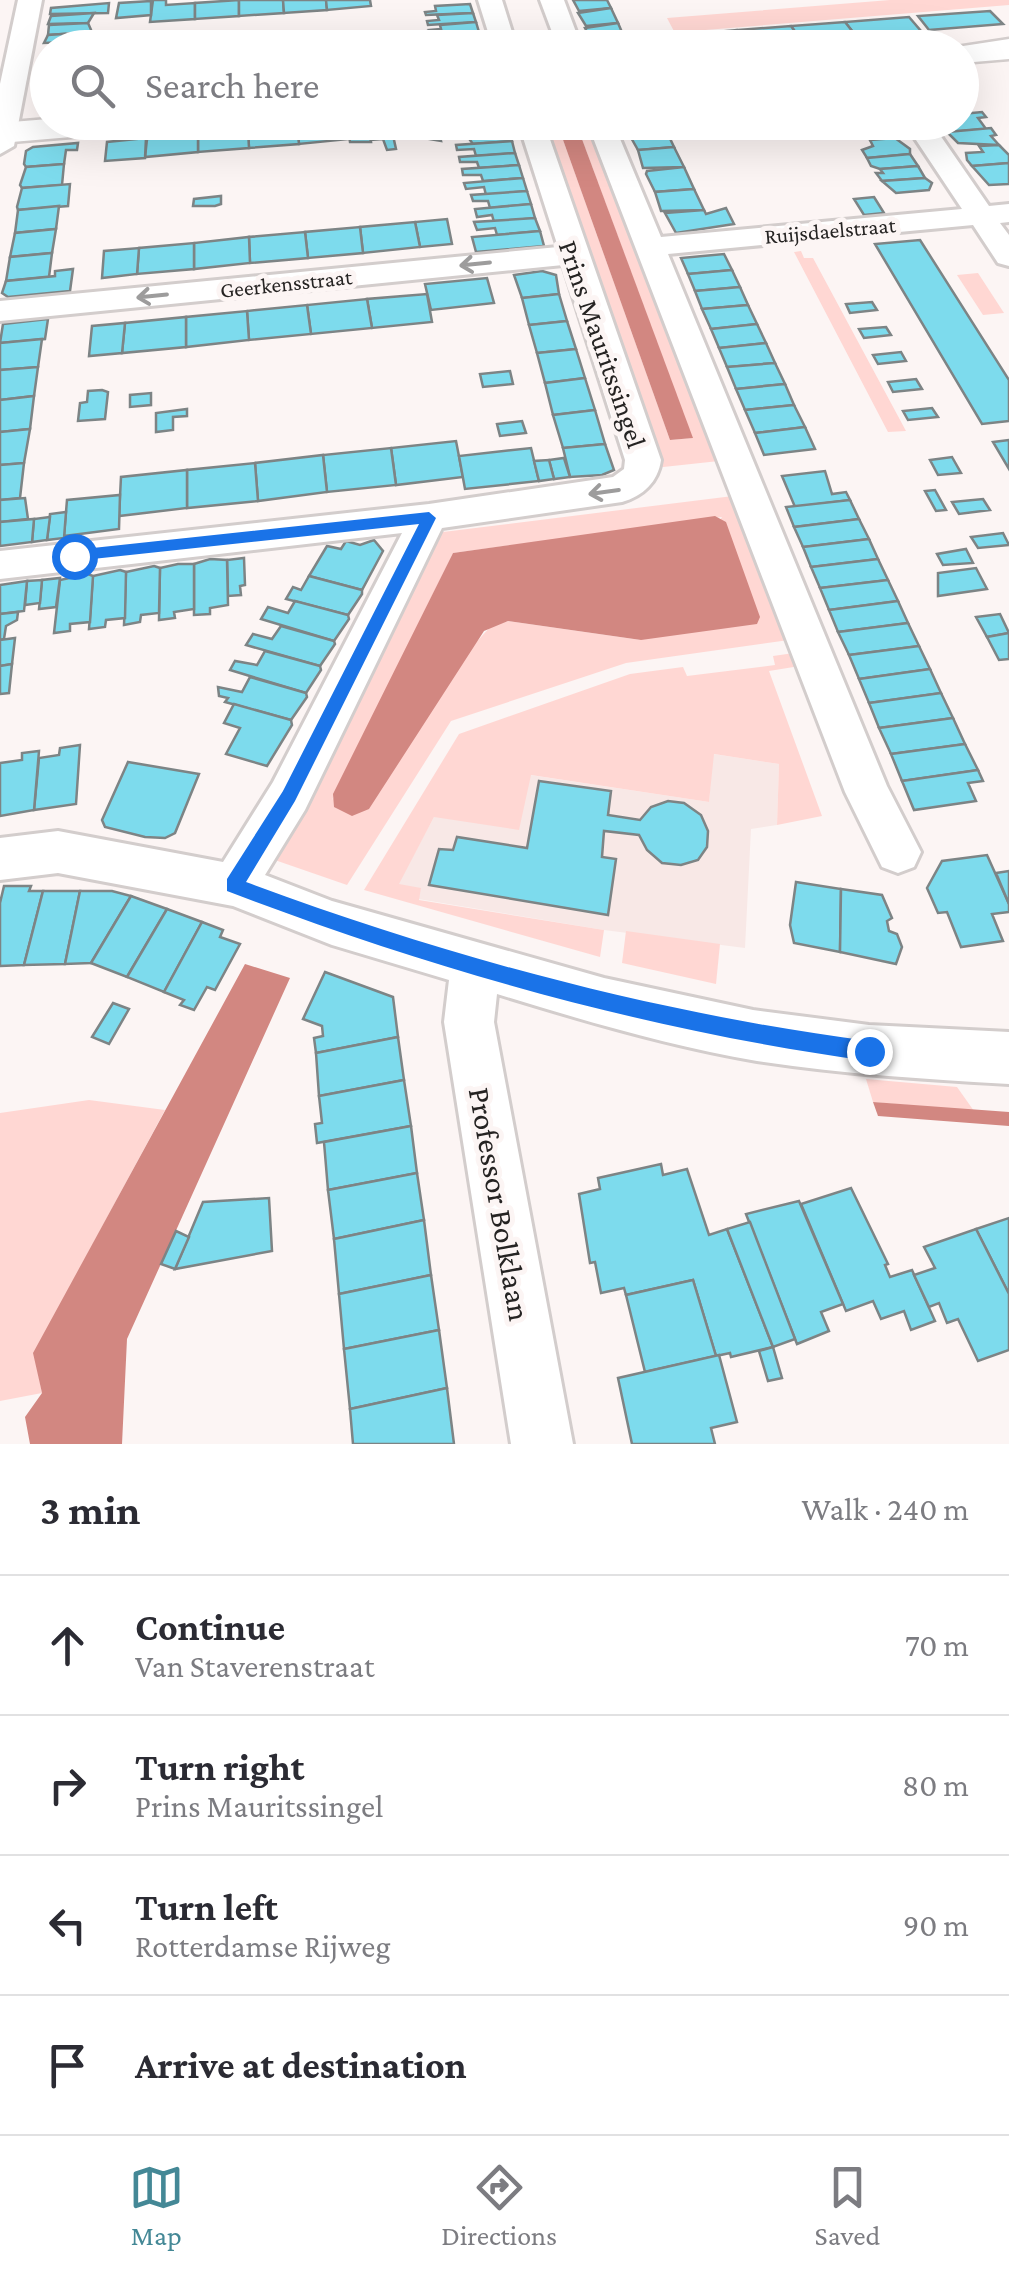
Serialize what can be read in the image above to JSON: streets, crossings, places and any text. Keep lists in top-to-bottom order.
{
  "streets": {
    "street": [
      "Ruijsdaelstraat",
      "Geerkensstraat",
      "Prins Mauritssingel",
      "Professor Bolklaan"
    ]
  },
  "crossings": [
    ["Geerkensstraat", "Prins Mauritssingel"]
  ],
  "page": {
    "search": "Search here",
    "heading": ["3 min", "Walk · 240 m"],
    "list": [
      ["Continue", "Van Staverenstraat", "70 m"],
      ["Turn right", "Prins Mauritssingel", "80 m"],
      ["Turn left", "Rotterdamse Rijweg", "90 m"],
      "Arrive at destination"
    ],
    "nav": ["Map", "Directions", "Saved"]
  }
}
